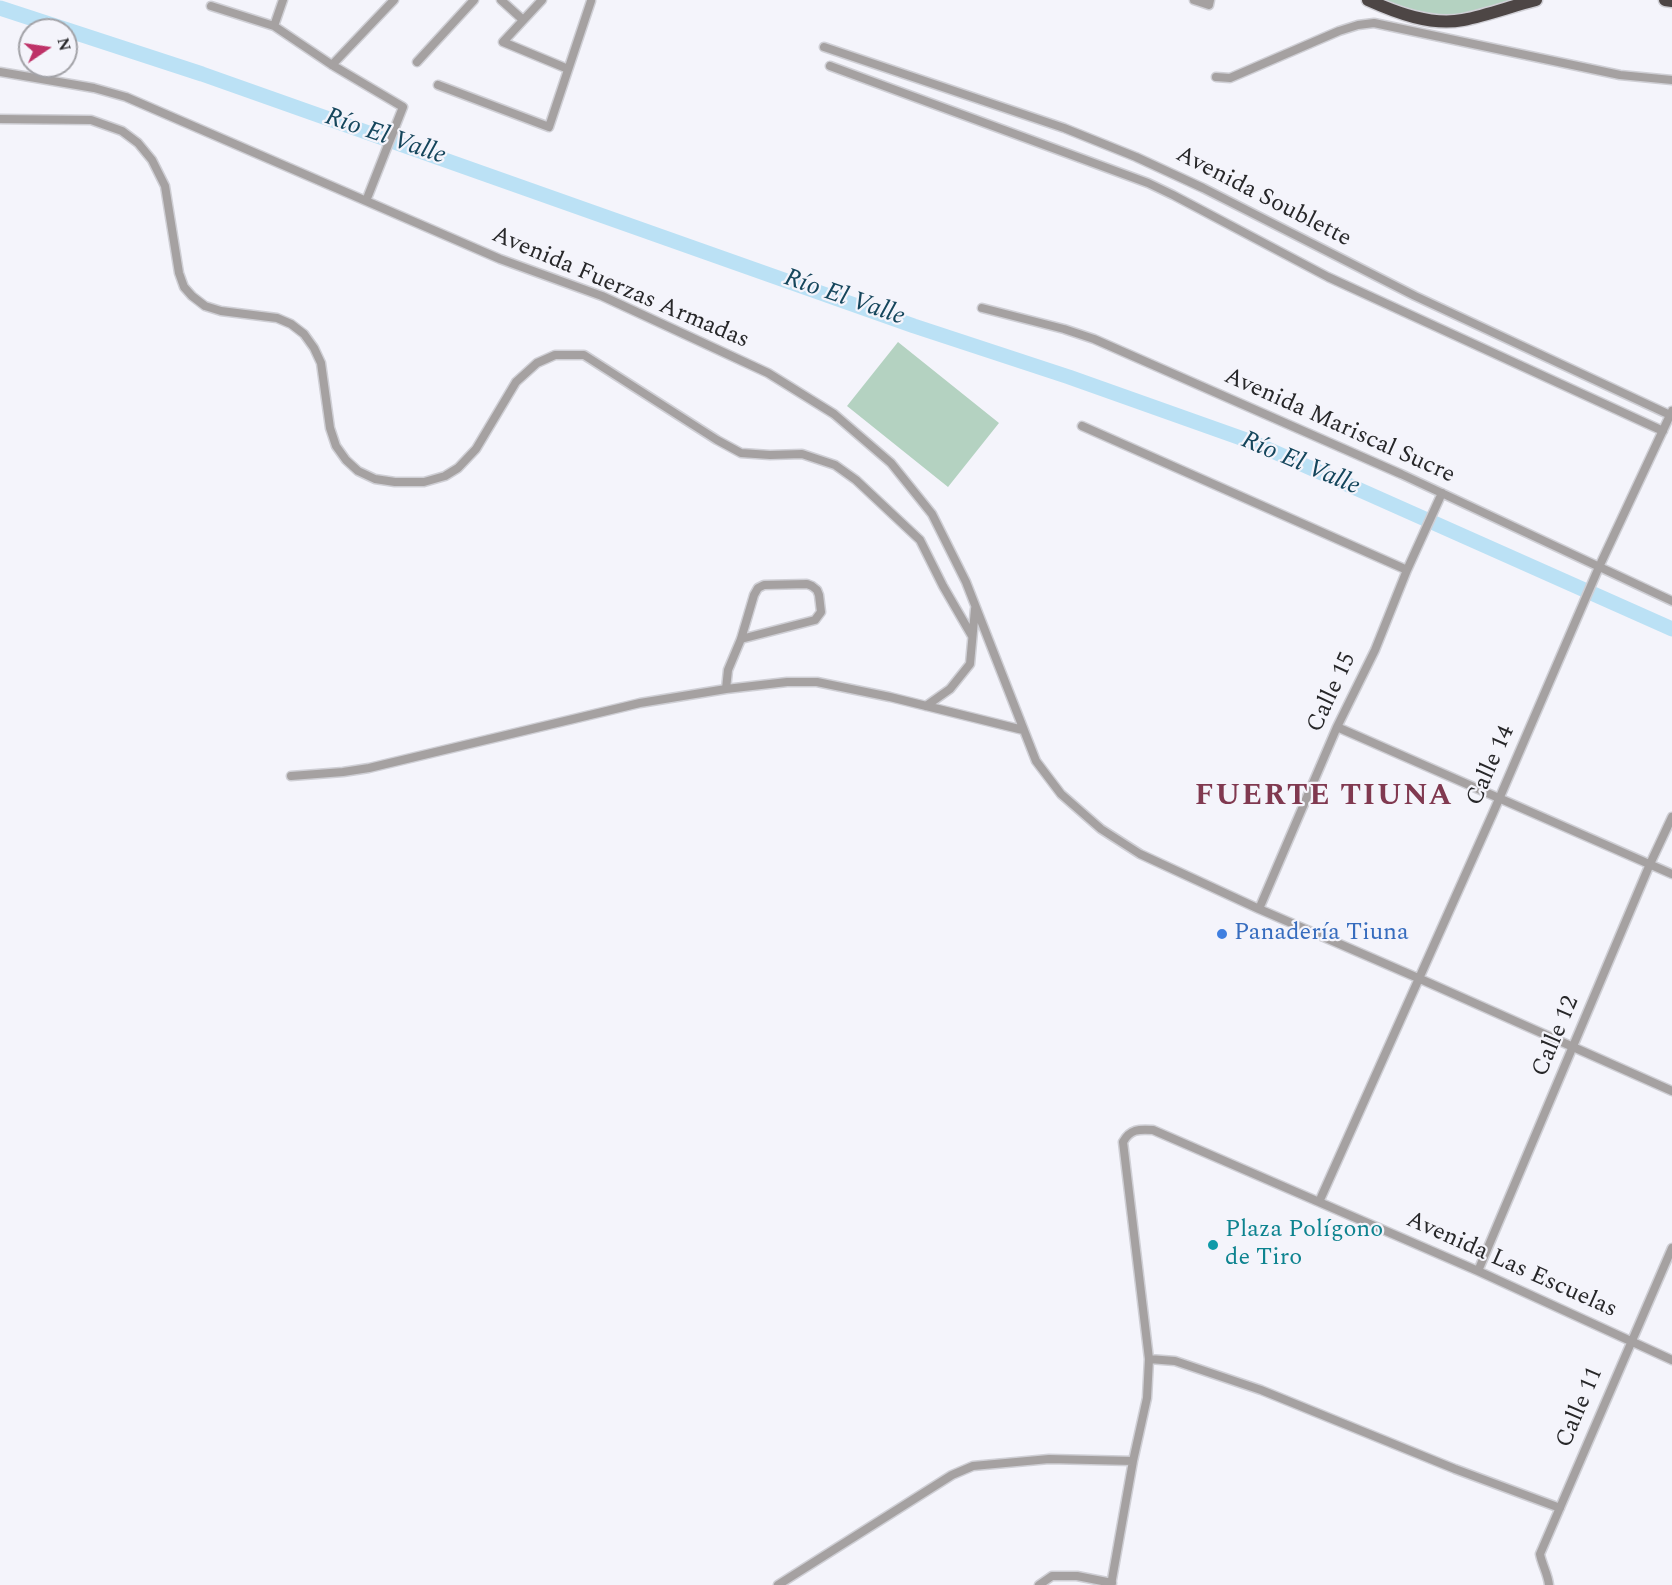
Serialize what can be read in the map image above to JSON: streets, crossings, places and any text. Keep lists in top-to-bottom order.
{
  "streets": {
    "street": [
      "Avenida Soublette",
      "Avenida Fuerzas Armadas",
      "Avenida Mariscal Sucre",
      "Calle 15",
      "Calle 14",
      "Calle 12",
      "Avenida Las Escuelas",
      "Calle 11"
    ]
  },
  "crossings": [
    ["Avenida Soublette", "Calle 14"],
    ["Avenida Fuerzas Armadas", "Calle 15"],
    ["Avenida Fuerzas Armadas", "Calle 14"],
    ["Avenida Fuerzas Armadas", "Calle 12"],
    ["Avenida Mariscal Sucre", "Calle 15"],
    ["Avenida Mariscal Sucre", "Calle 14"],
    ["Calle 14", "Avenida Las Escuelas"],
    ["Calle 12", "Avenida Las Escuelas"],
    ["Avenida Las Escuelas", "Calle 11"]
  ],
  "districts": ["FUERTE TIUNA"],
  "water": ["Río El Valle"],
  "places": ["Panadería Tiuna", "Plaza Polígono de Tiro"],
  "north": "right"
}
